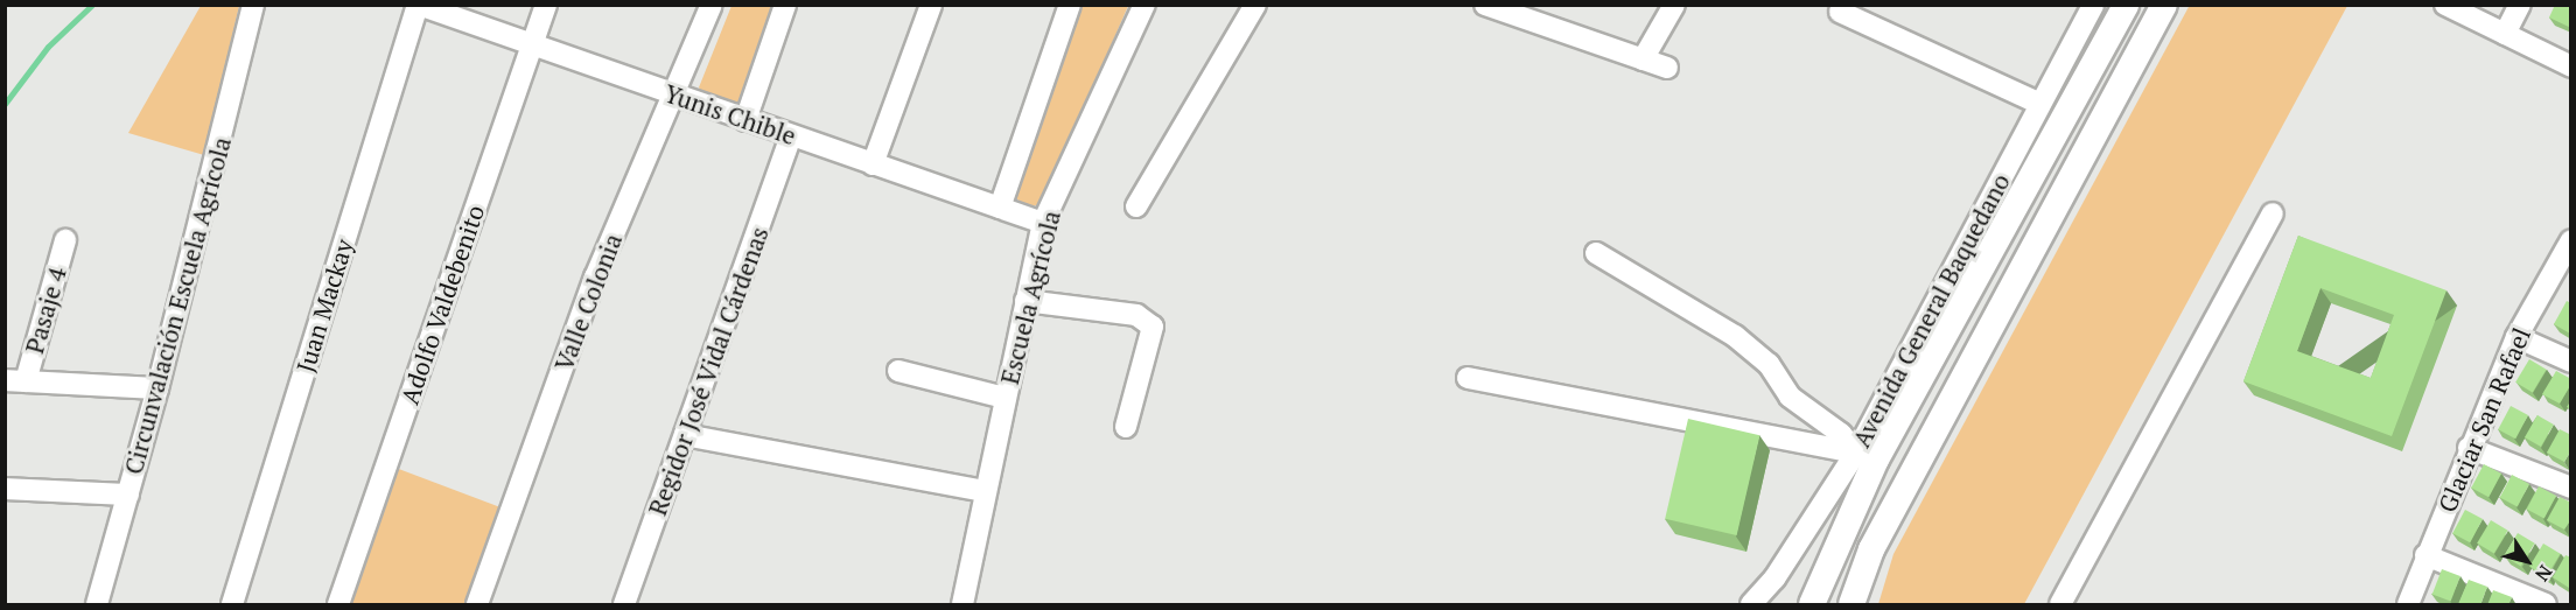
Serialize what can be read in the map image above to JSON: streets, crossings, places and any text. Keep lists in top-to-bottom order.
{
  "streets": {
    "main road": ["Avenida General Baquedano"],
    "street": [
      "Yunis Chible",
      "Escuela Agrícola",
      "Valle Colonia",
      "Adolfo Valdebenito",
      "Circunvalación Escuela Agrícola",
      "Juan Mackay",
      "Pasaje 4",
      "Regidor José Vidal Cárdenas",
      "Glaciar San Rafael"
    ]
  },
  "crossings": [
    ["Yunis Chible", "Escuela Agrícola"],
    ["Yunis Chible", "Valle Colonia"],
    ["Yunis Chible", "Adolfo Valdebenito"],
    ["Yunis Chible", "Juan Mackay"],
    ["Yunis Chible", "Regidor José Vidal Cárdenas"]
  ],
  "north": "bottom right"
}
